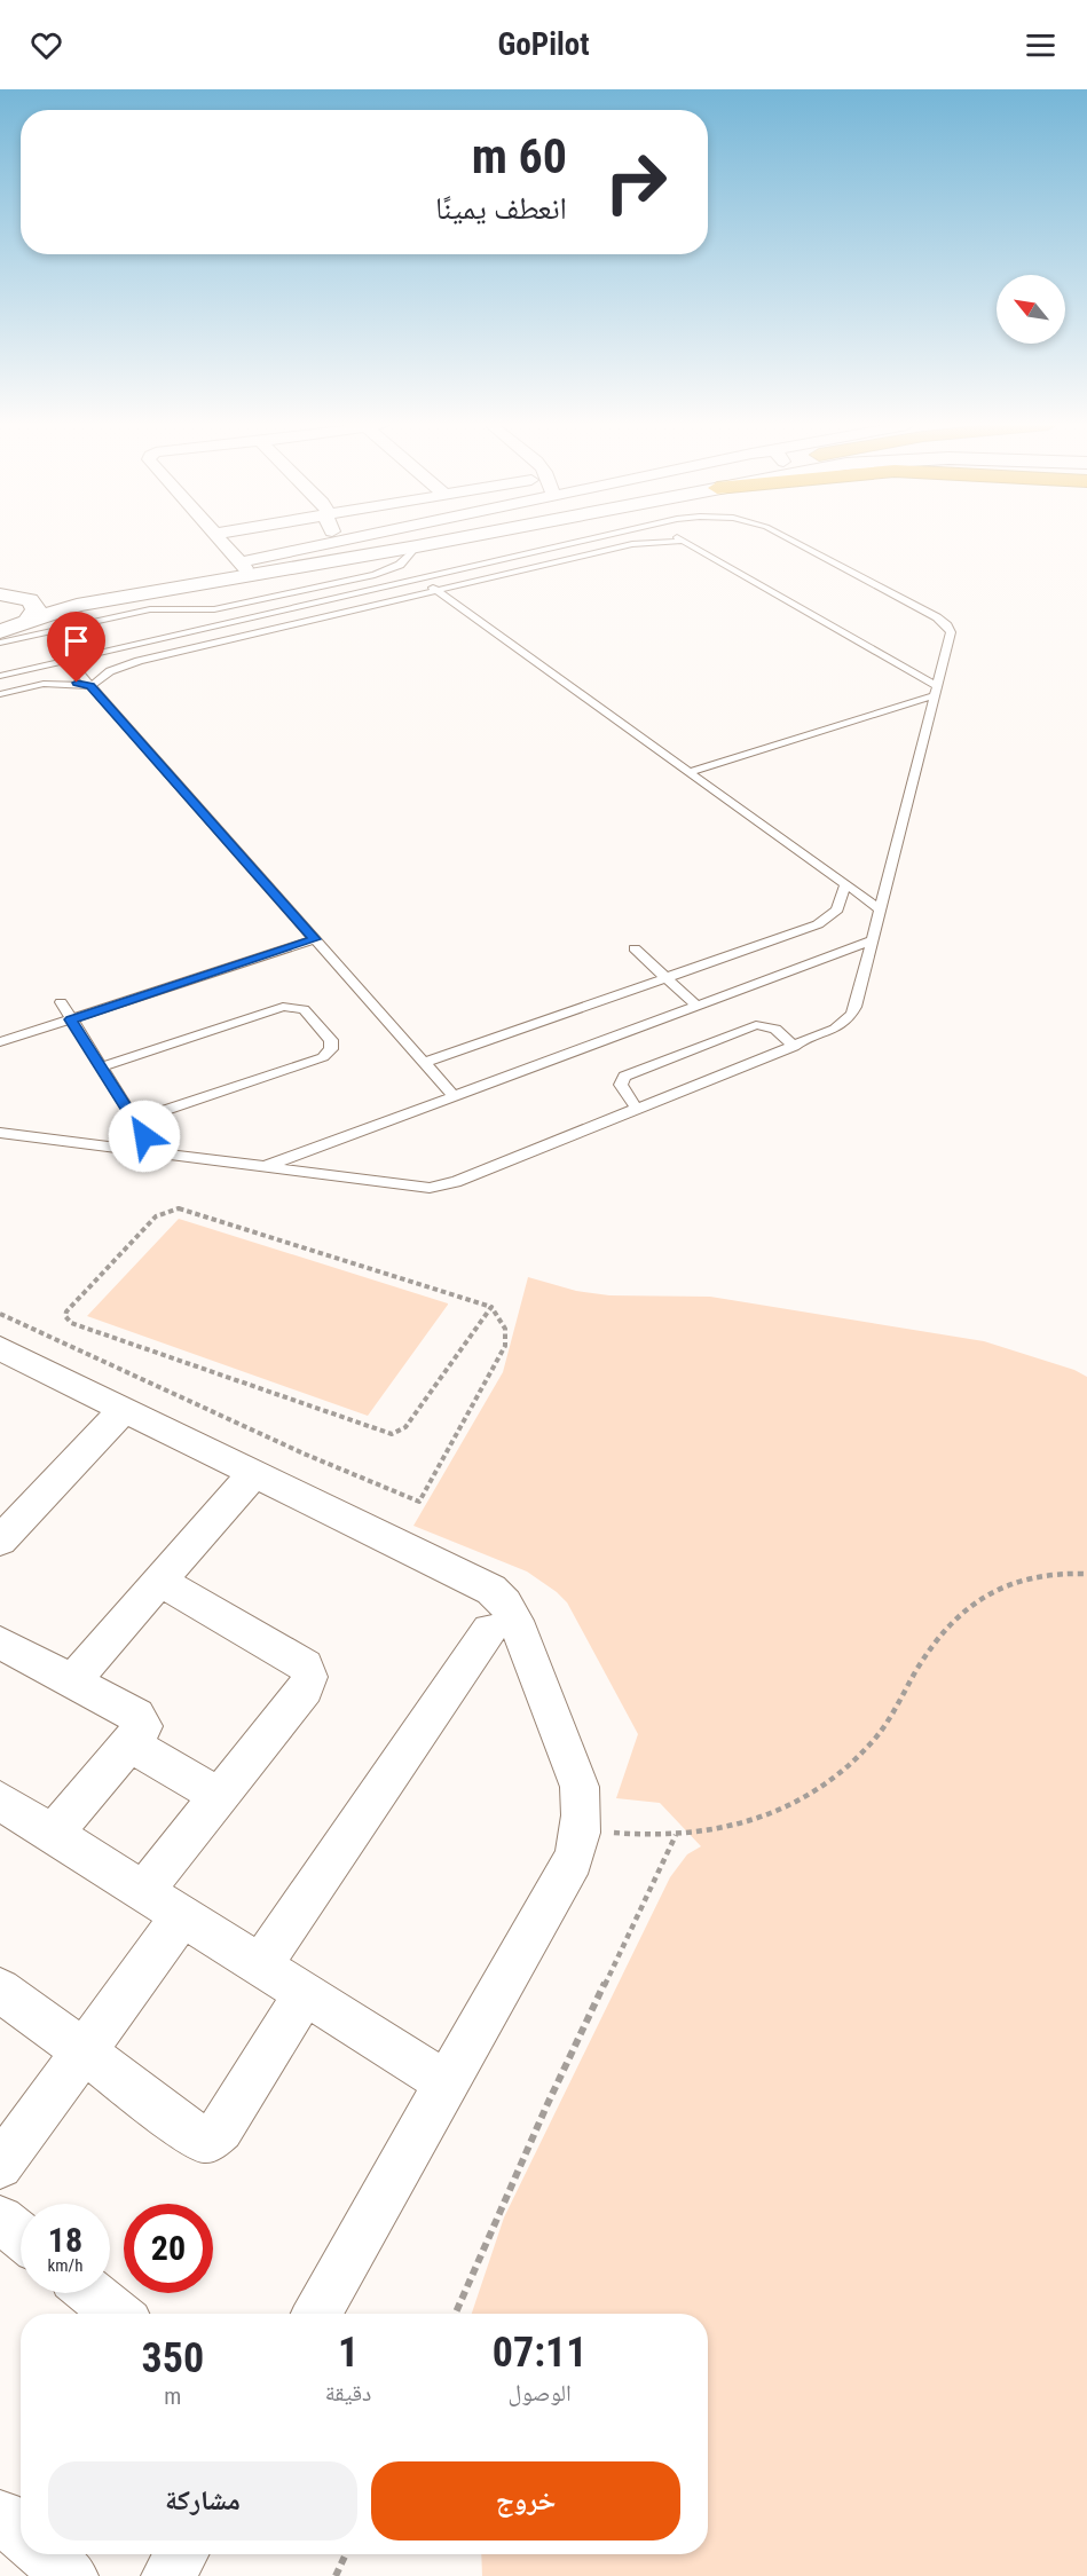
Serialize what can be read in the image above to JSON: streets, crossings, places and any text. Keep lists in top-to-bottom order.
{
  "north": "top left",
  "page": {
    "header": "GoPilot",
    "turn": ["60 m", "انعطف يمينًا"],
    "speed": "18 km/h",
    "limit": "20",
    "eta": [
      "07:11",
      "الوصول",
      "1",
      "دقيقة",
      "350",
      "m"
    ],
    "buttons": ["خروج", "مشاركة"]
  }
}
